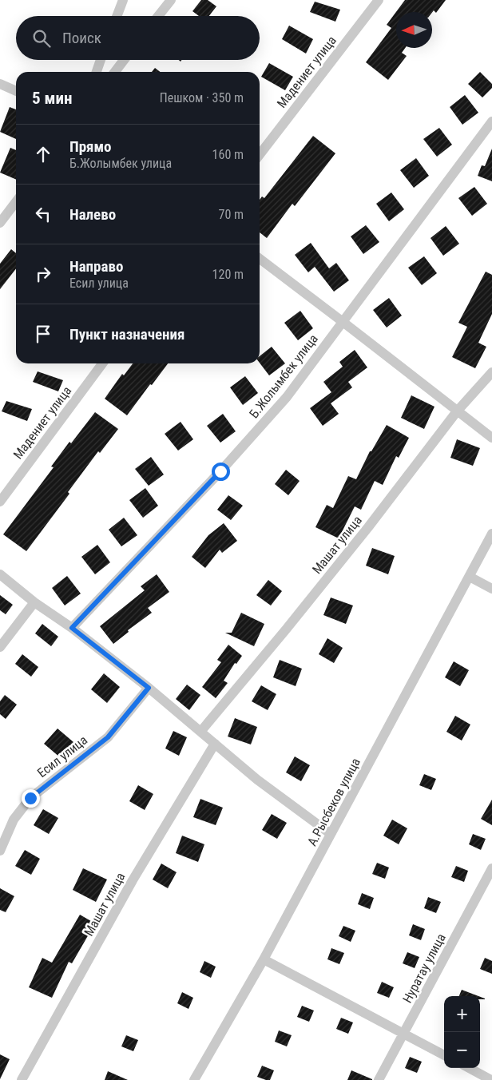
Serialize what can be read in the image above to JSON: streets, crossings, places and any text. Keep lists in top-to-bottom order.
{
  "streets": {
    "street": [
      "Мадениет улица",
      "Б.Жолымбек улица",
      "Машат улица",
      "Есил улица",
      "А.Рысбеков улица",
      "Нуратау улица"
    ]
  },
  "north": "left",
  "page": {
    "search": "Поиск",
    "heading": ["5 мин", "Пешком · 350 m"],
    "list": [
      ["Прямо", "Б.Жолымбек улица", "160 m"],
      ["Налево", "70 m"],
      ["Направо", "Есил улица", "120 m"],
      "Пункт назначения"
    ],
    "map_buttons": ["+", "−"]
  }
}
